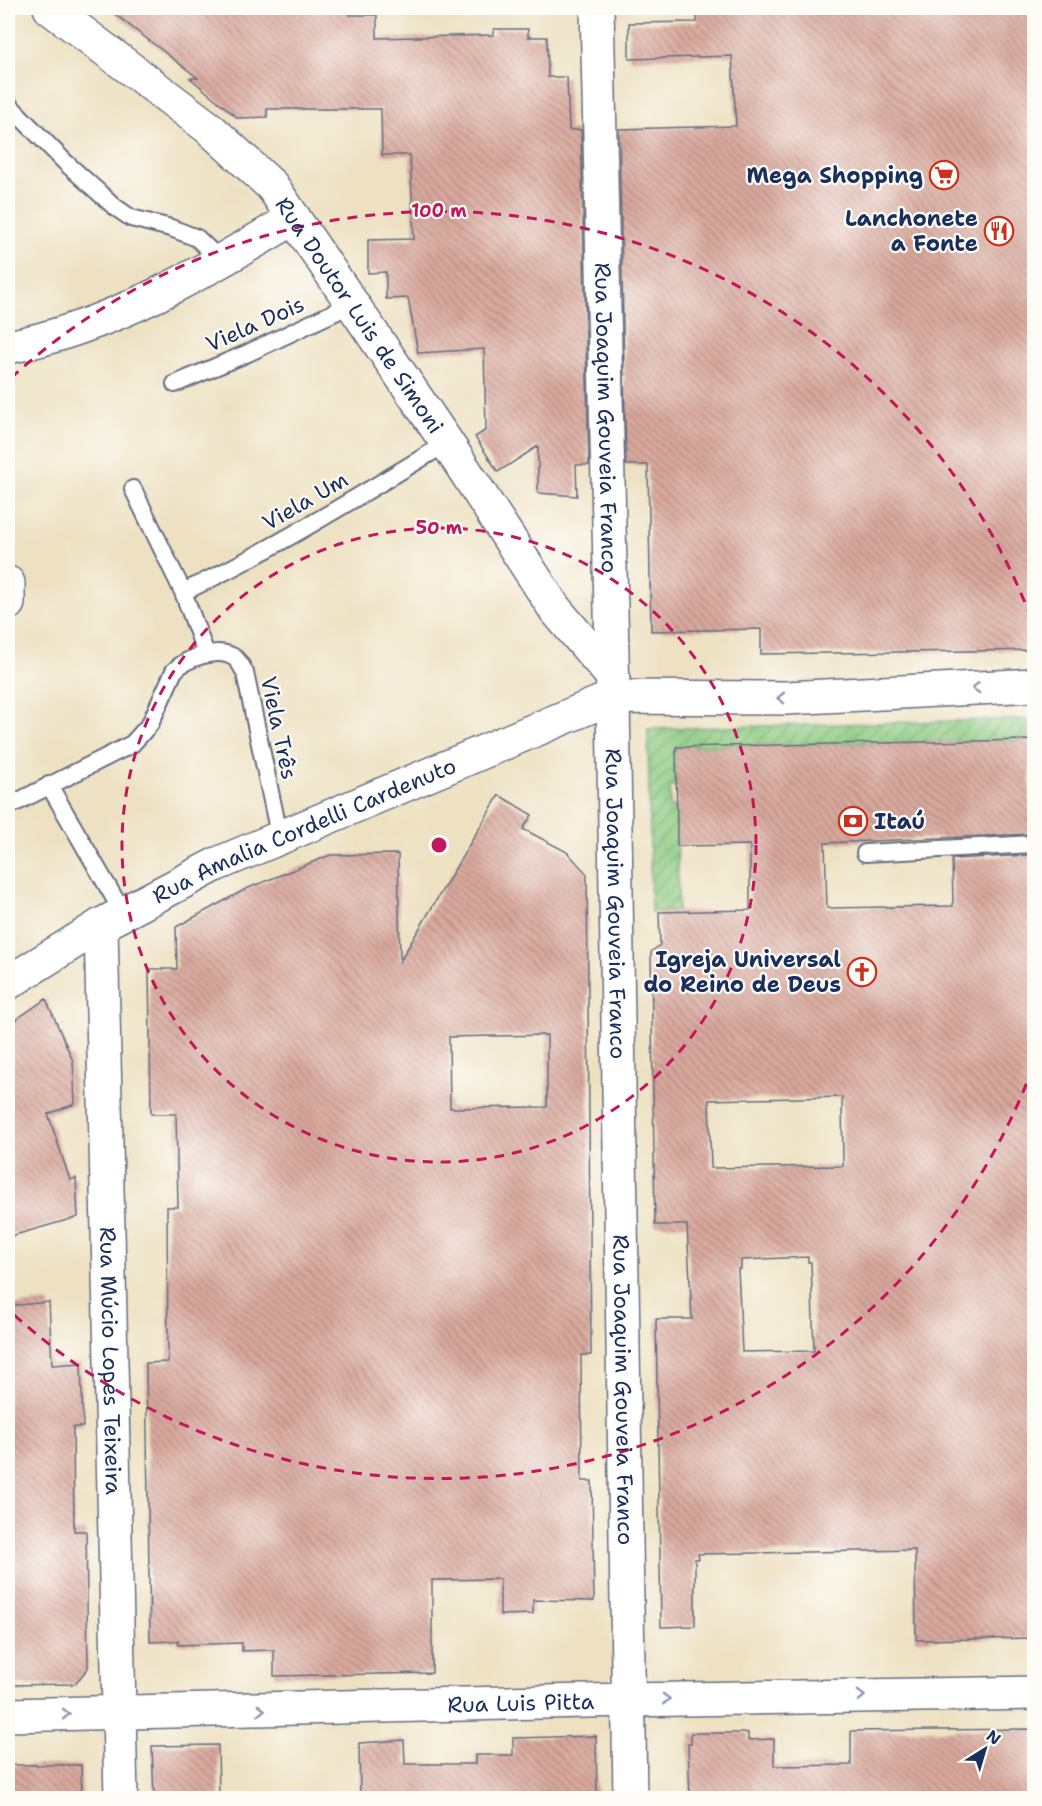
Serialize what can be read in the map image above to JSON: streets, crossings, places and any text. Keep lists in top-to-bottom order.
{
  "streets": {
    "street": [
      "Rua Doutor Luis de Simoni",
      "Rua Joaquim Gouveia Franco",
      "Rua Amalia Cordelli Cardenuto",
      "Rua Múcio Lopes Teixeira",
      "Rua Luis Pitta"
    ],
    "lane": ["Viela Dois", "Viela Um", "Viela Três"]
  },
  "crossings": [
    ["Rua Doutor Luis de Simoni", "Viela Dois"],
    ["Rua Doutor Luis de Simoni", "Rua Joaquim Gouveia Franco"],
    ["Rua Doutor Luis de Simoni", "Viela Um"],
    ["Rua Doutor Luis de Simoni", "Rua Amalia Cordelli Cardenuto"],
    ["Rua Joaquim Gouveia Franco", "Rua Amalia Cordelli Cardenuto"],
    ["Rua Joaquim Gouveia Franco", "Rua Luis Pitta"],
    ["Viela Três", "Rua Amalia Cordelli Cardenuto"],
    ["Rua Amalia Cordelli Cardenuto", "Rua Múcio Lopes Teixeira"],
    ["Rua Múcio Lopes Teixeira", "Rua Luis Pitta"]
  ],
  "one_way": ["Rua Luis Pitta"],
  "places": {
    "supermarket": ["Mega Shopping"],
    "restaurant": ["Lanchonete a Fonte"],
    "bank": ["Itaú"],
    "church": ["Igreja Universal do Reino de Deus"]
  },
  "north": "top right",
  "rings": ["100 m", "50 m"]
}
